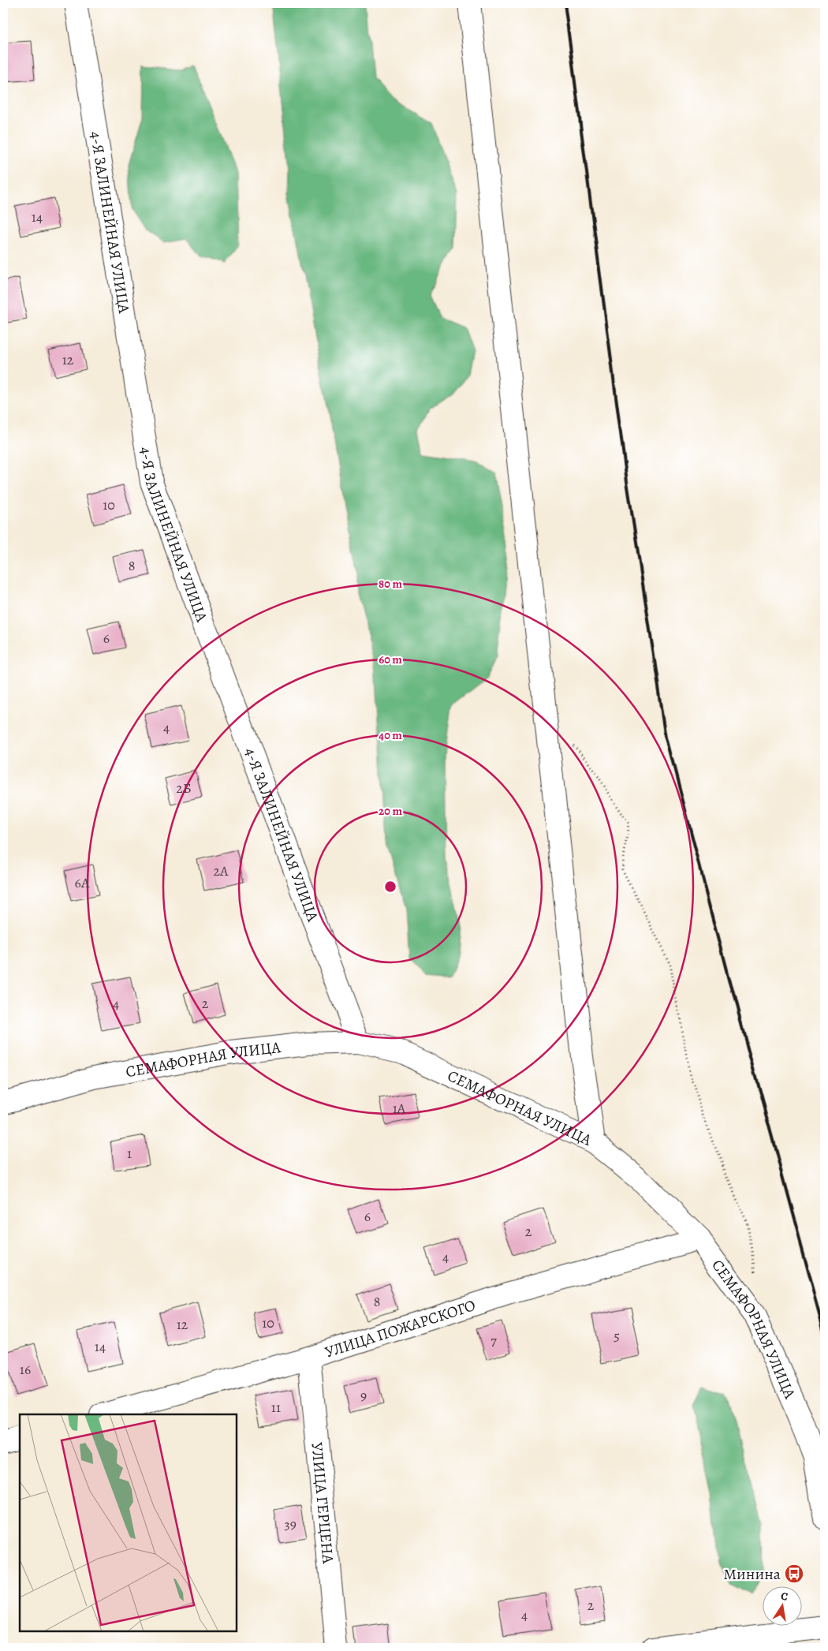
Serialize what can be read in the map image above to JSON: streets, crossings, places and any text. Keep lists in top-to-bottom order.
{
  "streets": {
    "street": [
      "4-Я ЗАЛИНЕЙНАЯ УЛИЦА",
      "СЕМАФОРНАЯ УЛИЦА",
      "УЛИЦА ПОЖАРСКОГО",
      "УЛИЦА ГЕРЦЕНА"
    ]
  },
  "crossings": [
    ["4-Я ЗАЛИНЕЙНАЯ УЛИЦА", "СЕМАФОРНАЯ УЛИЦА"],
    ["СЕМАФОРНАЯ УЛИЦА", "УЛИЦА ПОЖАРСКОГО"],
    ["УЛИЦА ПОЖАРСКОГО", "УЛИЦА ГЕРЦЕНА"]
  ],
  "places": {
    "bus stop": ["Минина"]
  },
  "house_numbers": [
    "14",
    "12",
    "10",
    "8",
    "6",
    "4",
    "2Б",
    "2А",
    "6А",
    "4",
    "2",
    "1А",
    "1",
    "6",
    "2",
    "4",
    "8",
    "10",
    "12",
    "5",
    "7",
    "14",
    "16",
    "9",
    "11",
    "39",
    "2",
    "4"
  ],
  "north": "top",
  "rings": [
    "80 m",
    "60 m",
    "40 m",
    "20 m"
  ]
}
